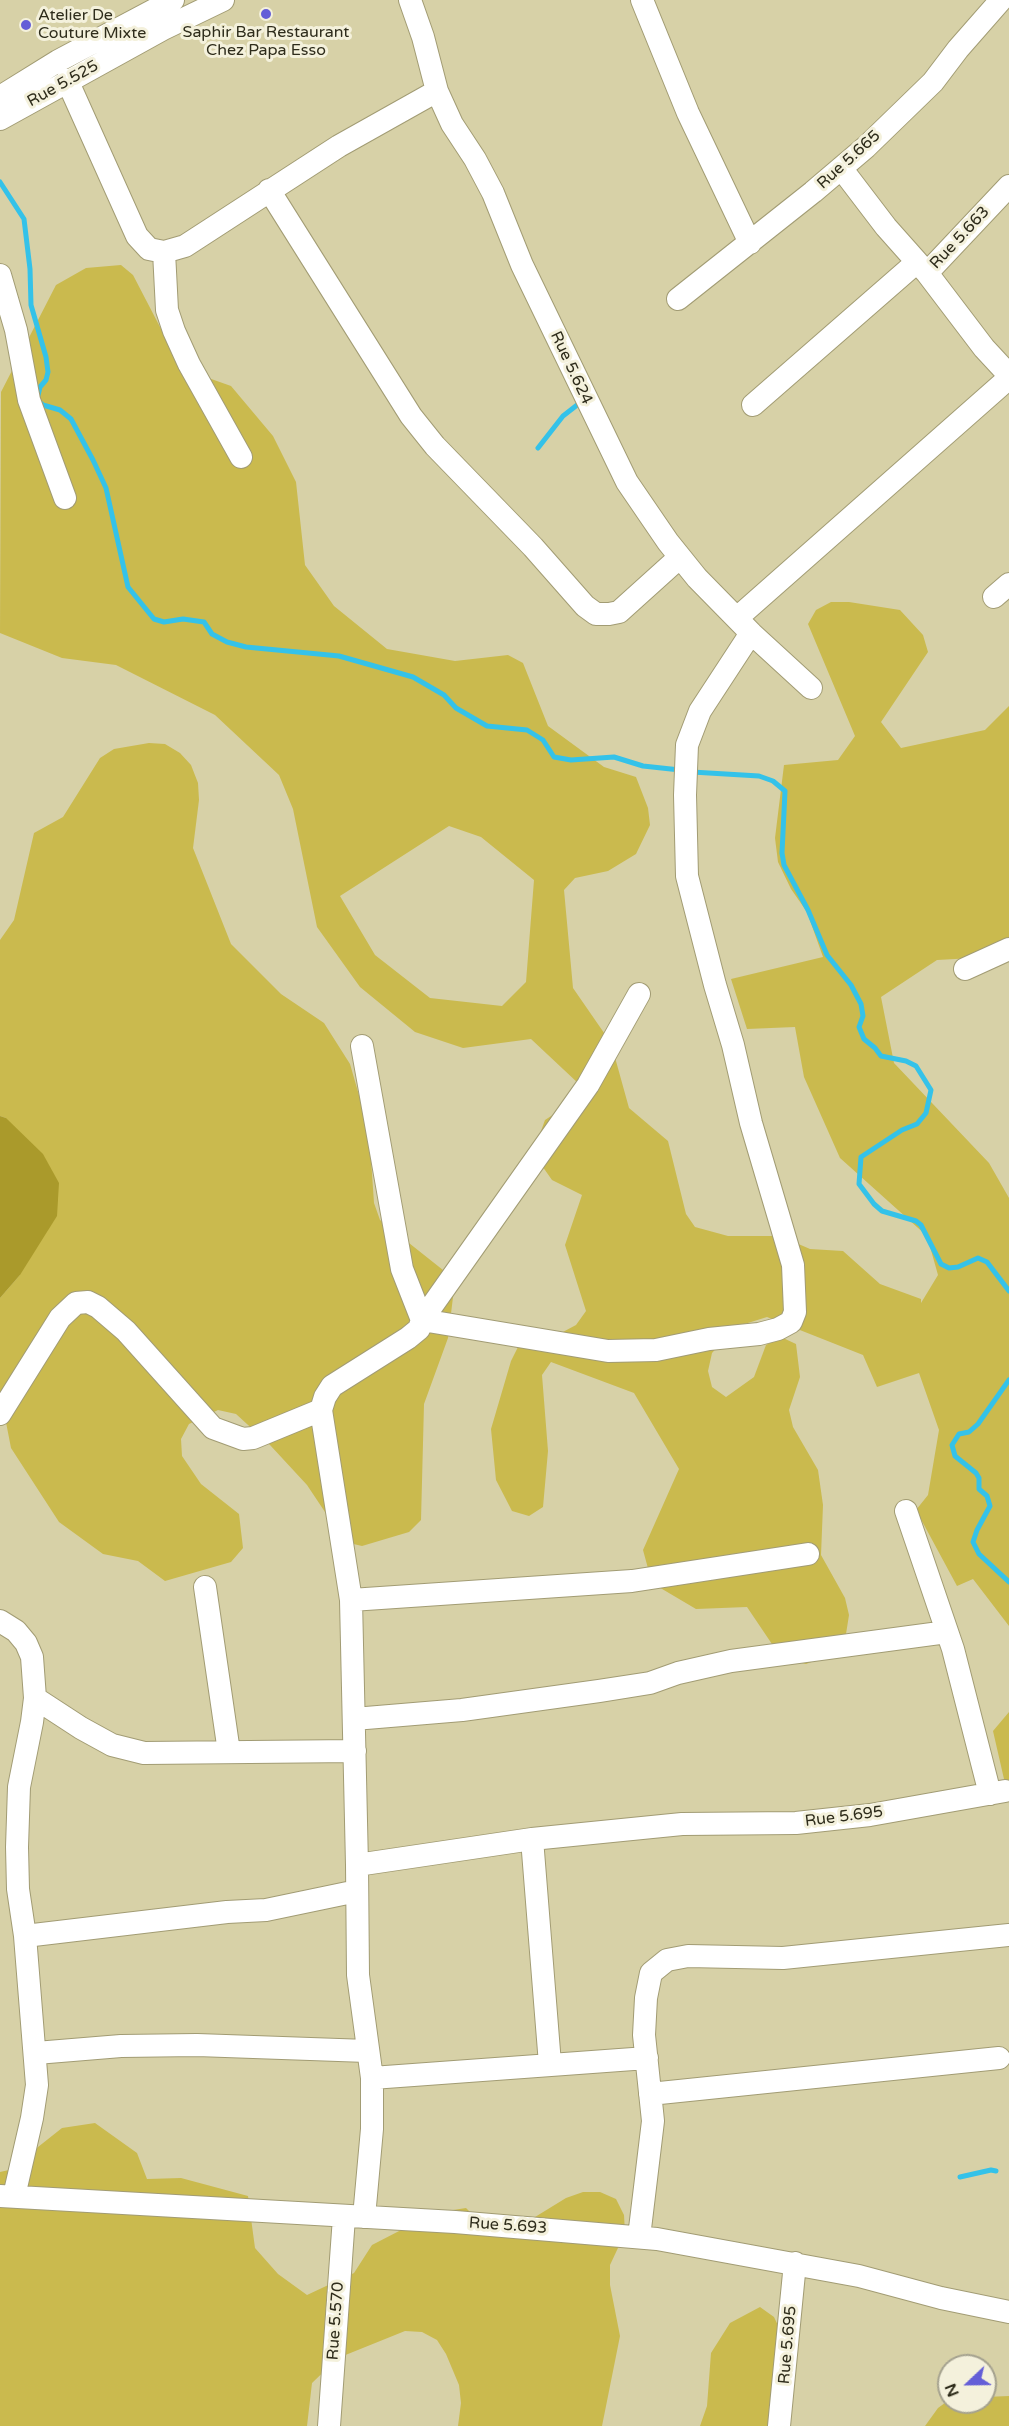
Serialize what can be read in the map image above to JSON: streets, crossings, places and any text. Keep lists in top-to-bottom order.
{
  "streets": {
    "street": [
      "Rue 5.525",
      "Rue 5.665",
      "Rue 5.663",
      "Rue 5.624",
      "Rue 5.695",
      "Rue 5.693",
      "Rue 5.570"
    ]
  },
  "crossings": [
    ["Rue 5.695", "Rue 5.693"],
    ["Rue 5.695", "Rue 5.570"],
    ["Rue 5.693", "Rue 5.570"]
  ],
  "places": ["Saphir Bar Restaurant Chez Papa Esso", "Atelier De Couture Mixte"],
  "north": "left"
}
